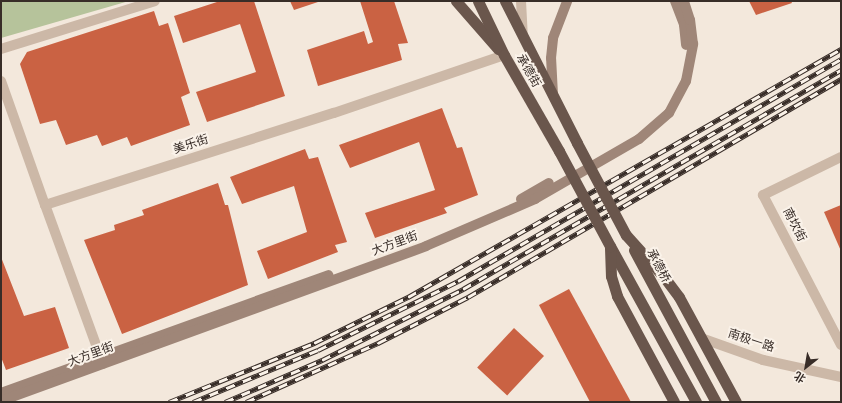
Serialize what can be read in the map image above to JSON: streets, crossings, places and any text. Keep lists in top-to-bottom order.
{
  "streets": {
    "highway": ["承德街", "承德桥"],
    "main road": ["大方里街"],
    "street": ["美乐街", "南坎街", "南极一路"]
  },
  "crossings": [
    ["承德街", "美乐街"],
    ["承德街", "承德桥"]
  ],
  "north": "bottom left"
}
